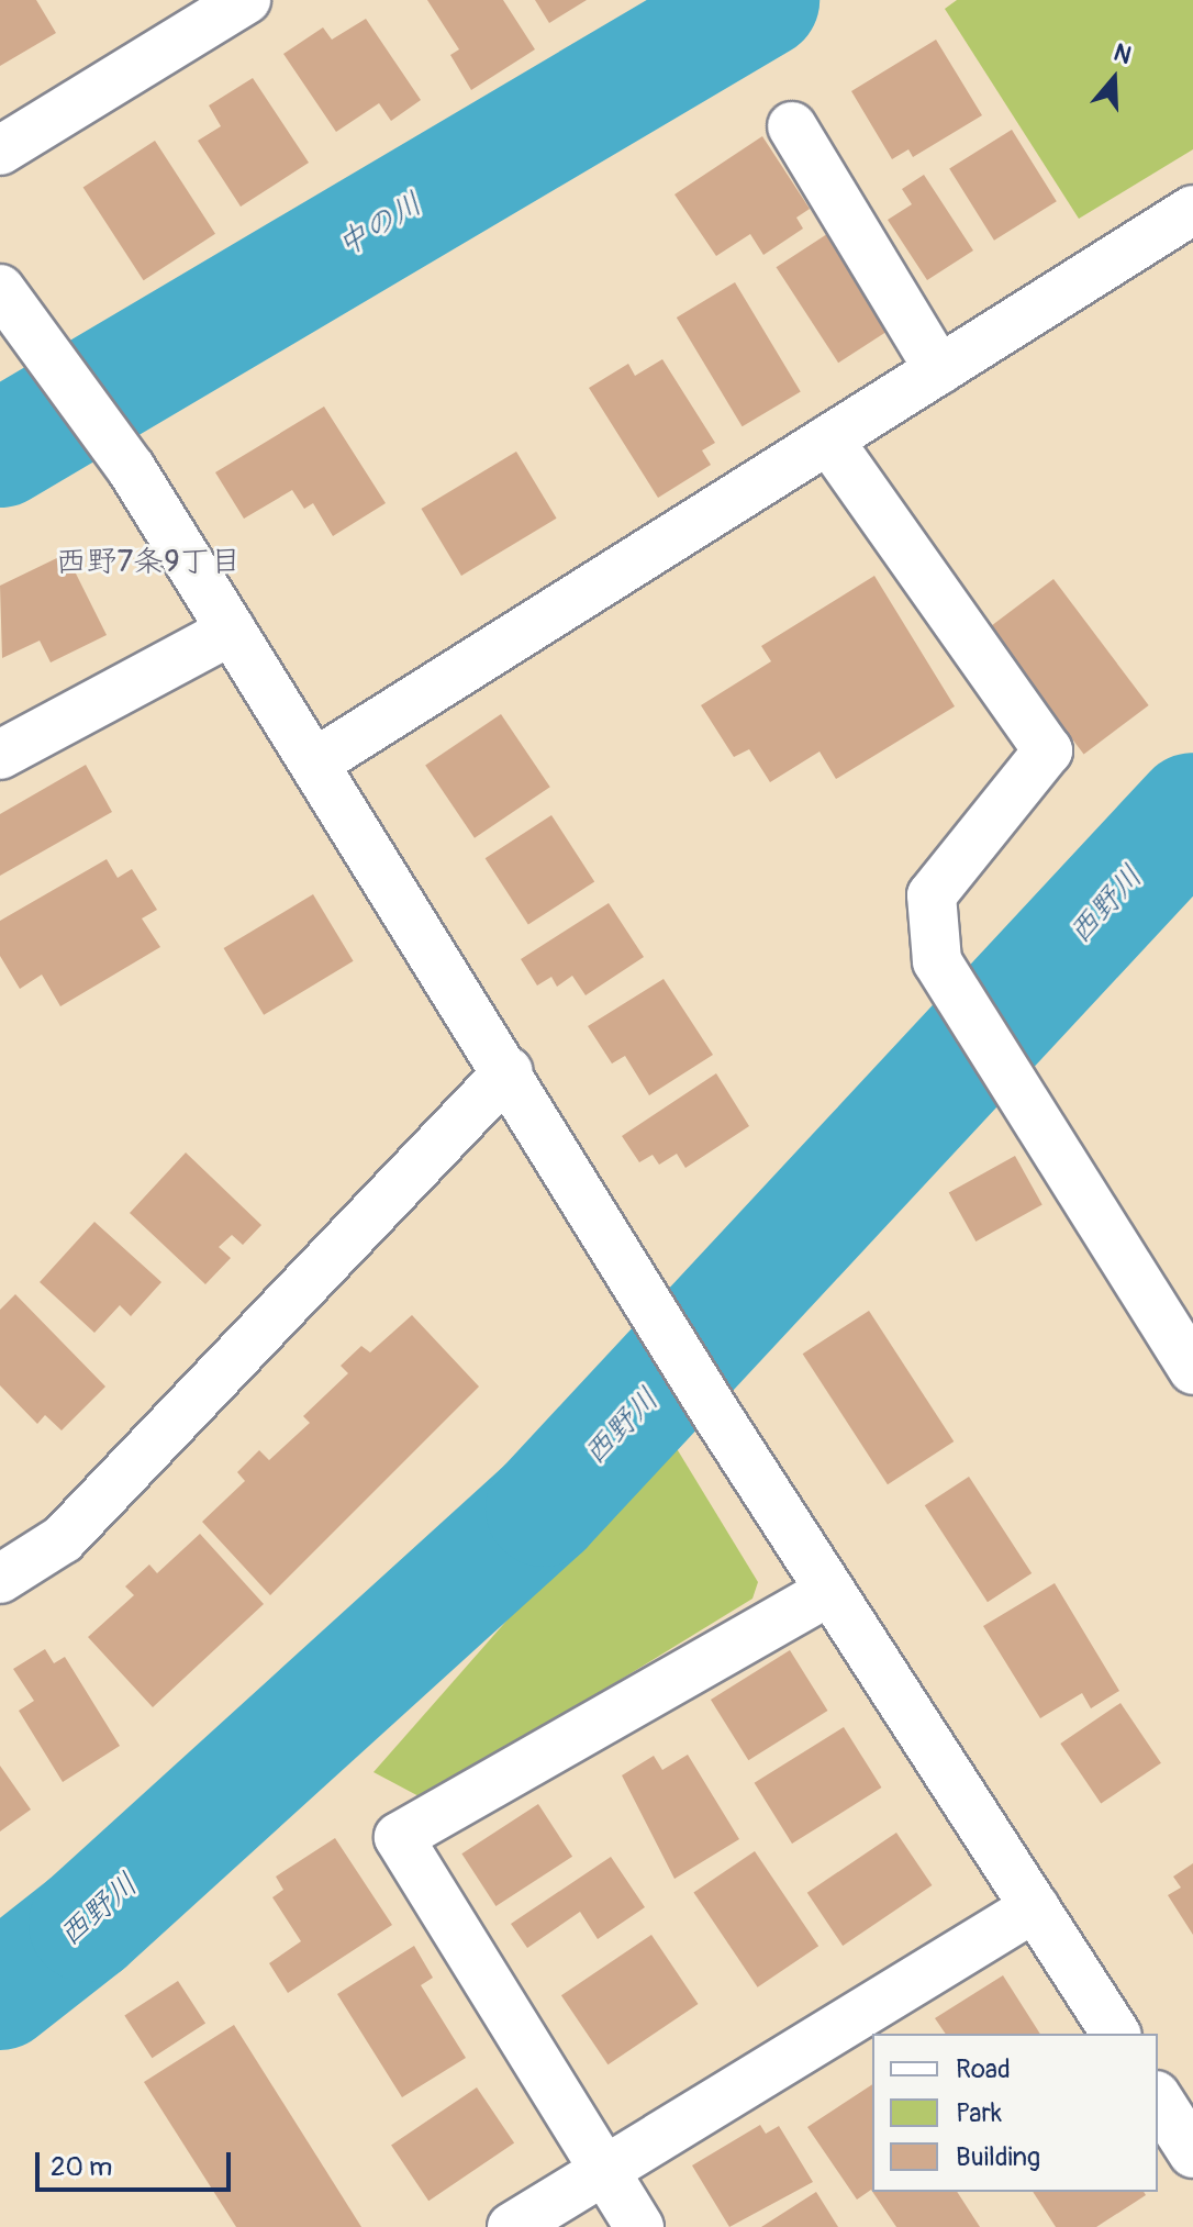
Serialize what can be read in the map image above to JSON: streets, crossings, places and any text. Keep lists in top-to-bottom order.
{
  "districts": ["西野7条9丁目"],
  "water": ["中の川", "西野川"],
  "legend": ["Road", "Park", "Building"],
  "scale_bar": "20 m",
  "north": "top"
}
